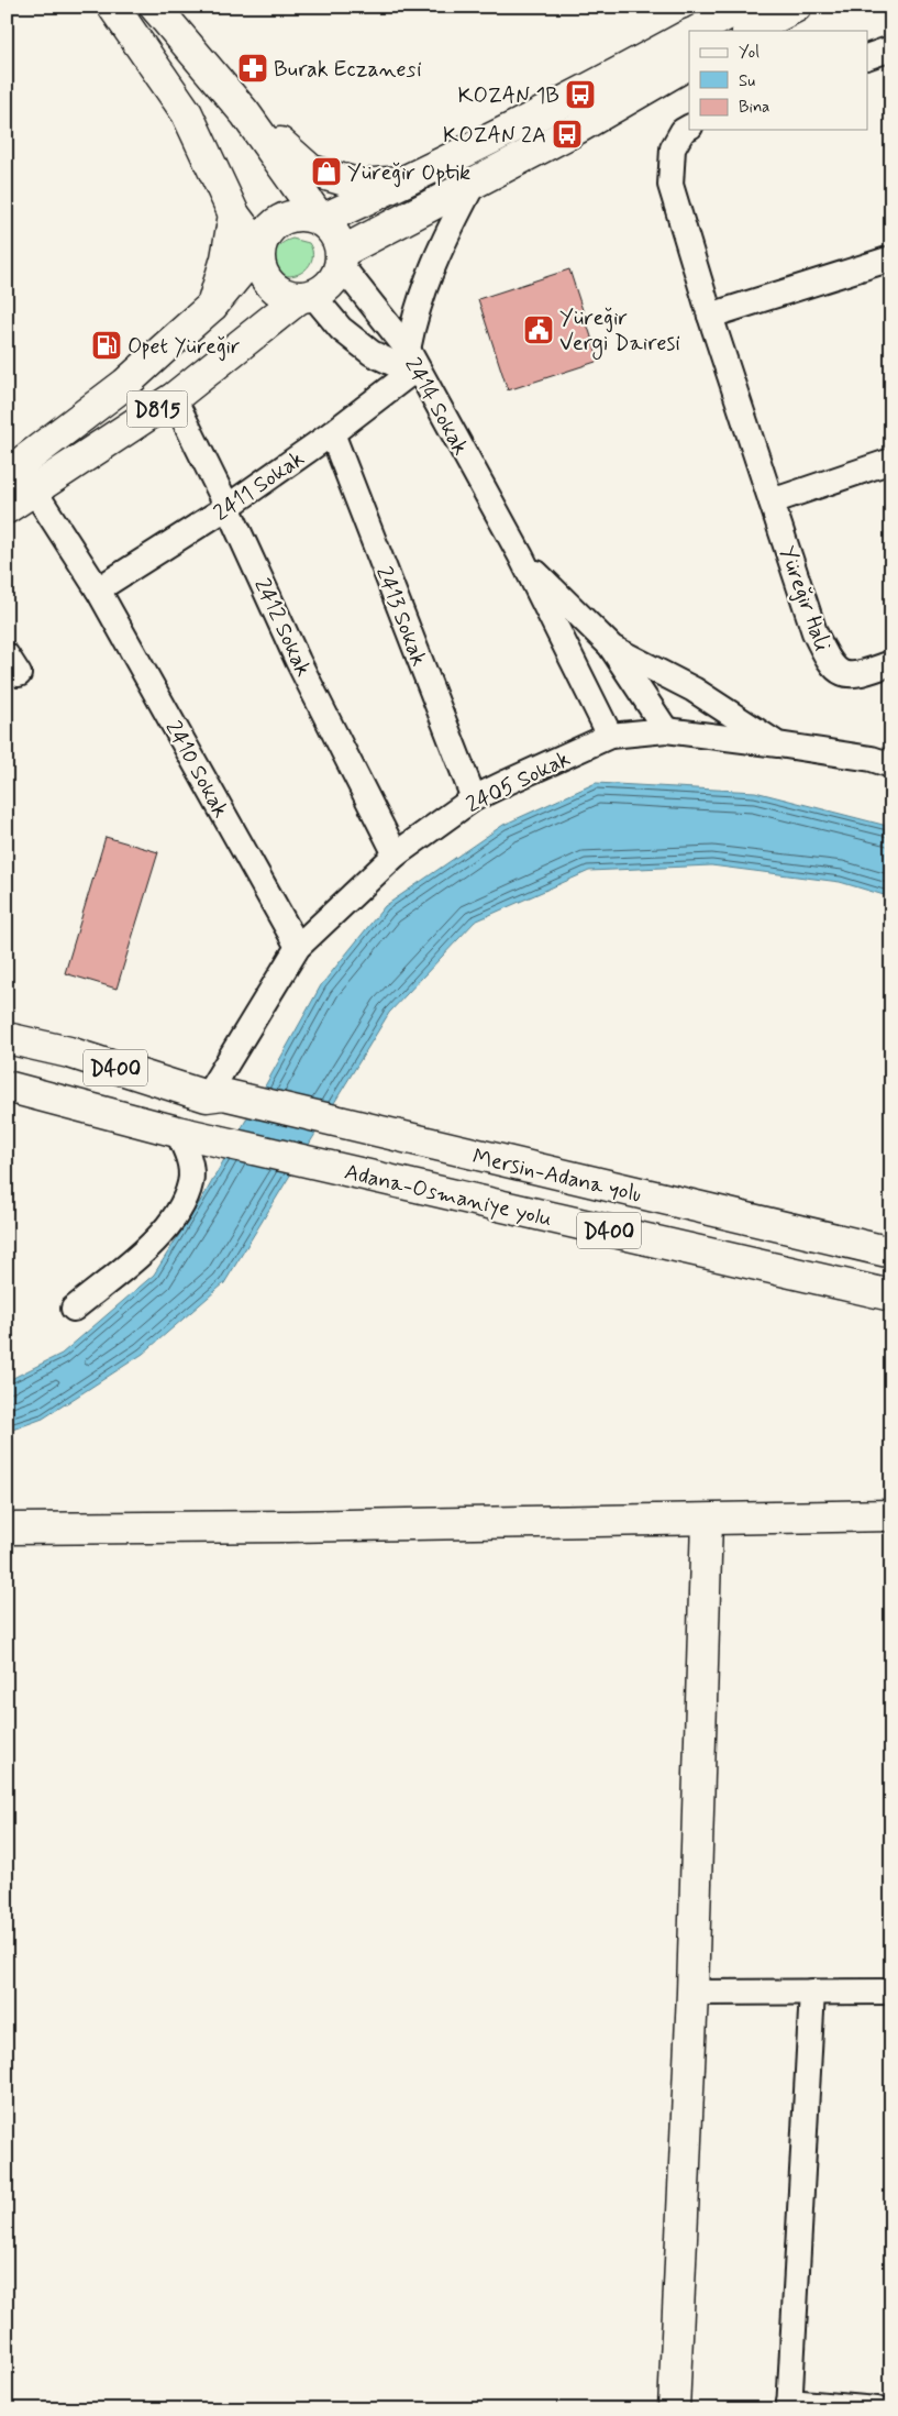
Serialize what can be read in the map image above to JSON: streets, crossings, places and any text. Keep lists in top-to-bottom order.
{
  "streets": {
    "main road": [
      "D815",
      "D400",
      "Mersin-Adana yolu",
      "Adana-Osmaniye yolu"
    ],
    "street": [
      "2414 Sokak",
      "2411 Sokak",
      "Yüreğir Hali",
      "2413 Sokak",
      "2412 Sokak",
      "2410 Sokak",
      "2405 Sokak"
    ]
  },
  "crossings": [
    ["2414 Sokak", "D815"],
    ["2414 Sokak", "2411 Sokak"],
    ["2414 Sokak", "2405 Sokak"],
    ["D815", "2412 Sokak"],
    ["D815", "2410 Sokak"],
    ["2411 Sokak", "2413 Sokak"],
    ["2411 Sokak", "2412 Sokak"],
    ["2411 Sokak", "2410 Sokak"],
    ["2413 Sokak", "2405 Sokak"],
    ["2412 Sokak", "2405 Sokak"],
    ["2410 Sokak", "2405 Sokak"],
    ["2405 Sokak", "D400"],
    ["2405 Sokak", "Mersin-Adana yolu"],
    ["D400", "Mersin-Adana yolu"],
    ["D400", "Adana-Osmaniye yolu"]
  ],
  "places": {
    "pharmacy": ["Burak Eczanesi"],
    "bus stop": ["KOZAN 1B", "KOZAN 2A"],
    "shop": ["Yüreğir Optik"],
    "public building": ["Yüreğir Vergi Dairesi"],
    "fuel station": ["Opet Yüreğir"]
  },
  "legend": ["Yol", "Su", "Bina"]
}
